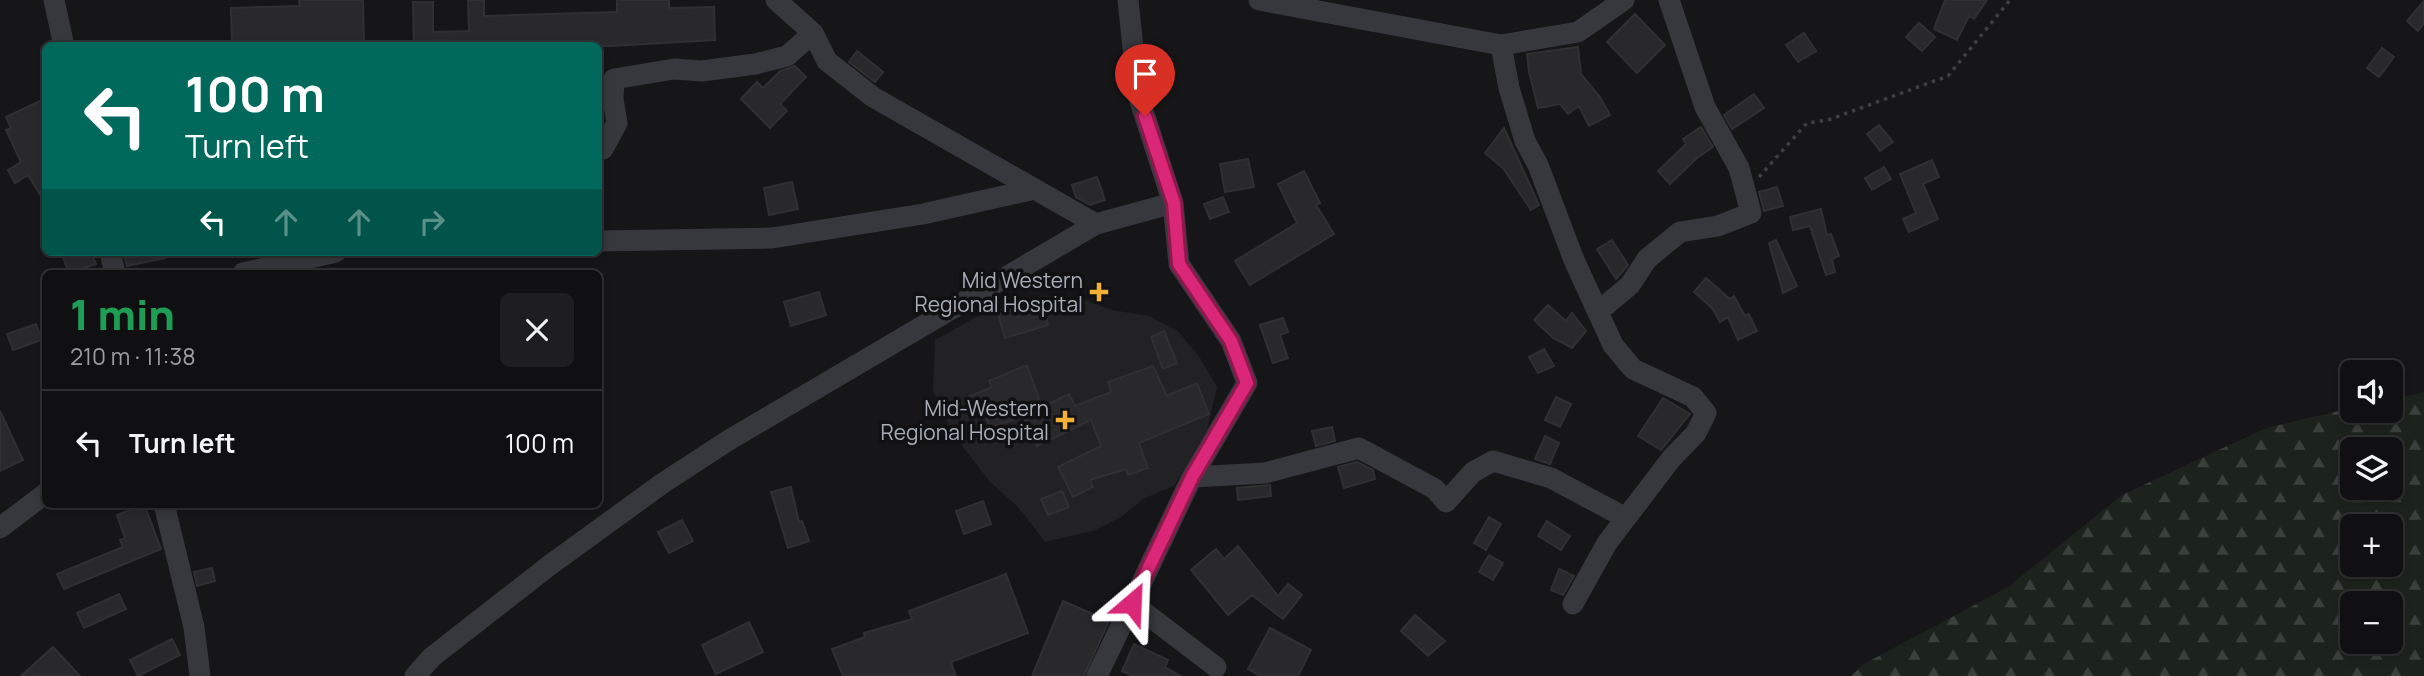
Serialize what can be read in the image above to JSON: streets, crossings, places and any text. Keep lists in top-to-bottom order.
{
  "places": {
    "health": ["Mid Western Regional Hospital", "Mid-Western Regional Hospital"]
  },
  "page": {
    "turn": ["100 m", "Turn left"],
    "heading": ["1 min", "210 m · 11:38"],
    "map_buttons": ["+", "−"],
    "list": [
      {
        "name": "Turn left",
        "value": "100 m"
      }
    ]
  }
}
